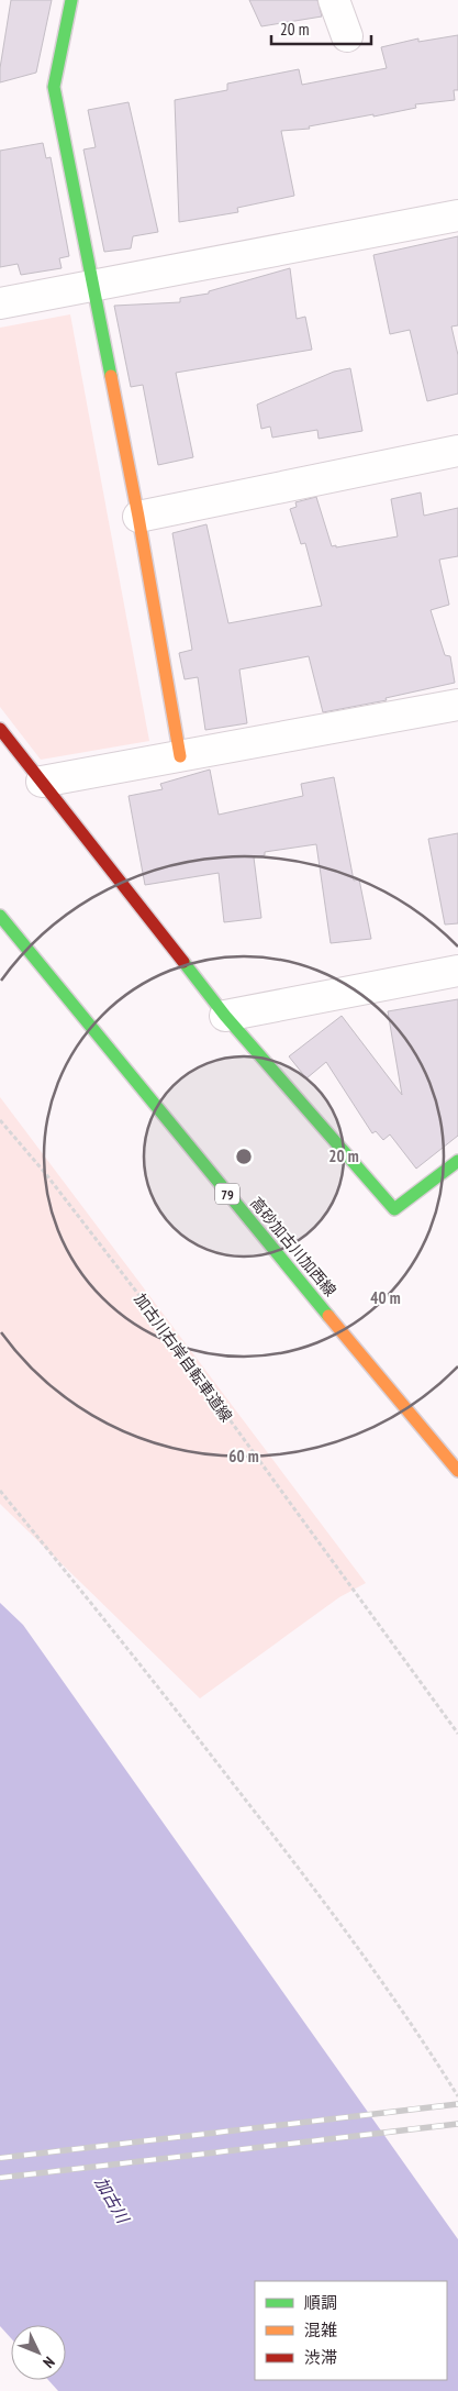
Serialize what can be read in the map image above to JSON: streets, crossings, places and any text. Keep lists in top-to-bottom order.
{
  "streets": {
    "street": ["79", "高砂加古川加西線"],
    "path": ["加古川右岸自転車道線"]
  },
  "water": ["加古川"],
  "legend": ["順調", "混雑", "渋滞"],
  "scale_bar": "20 m",
  "north": "bottom right",
  "rings": ["20 m", "40 m", "60 m"]
}
